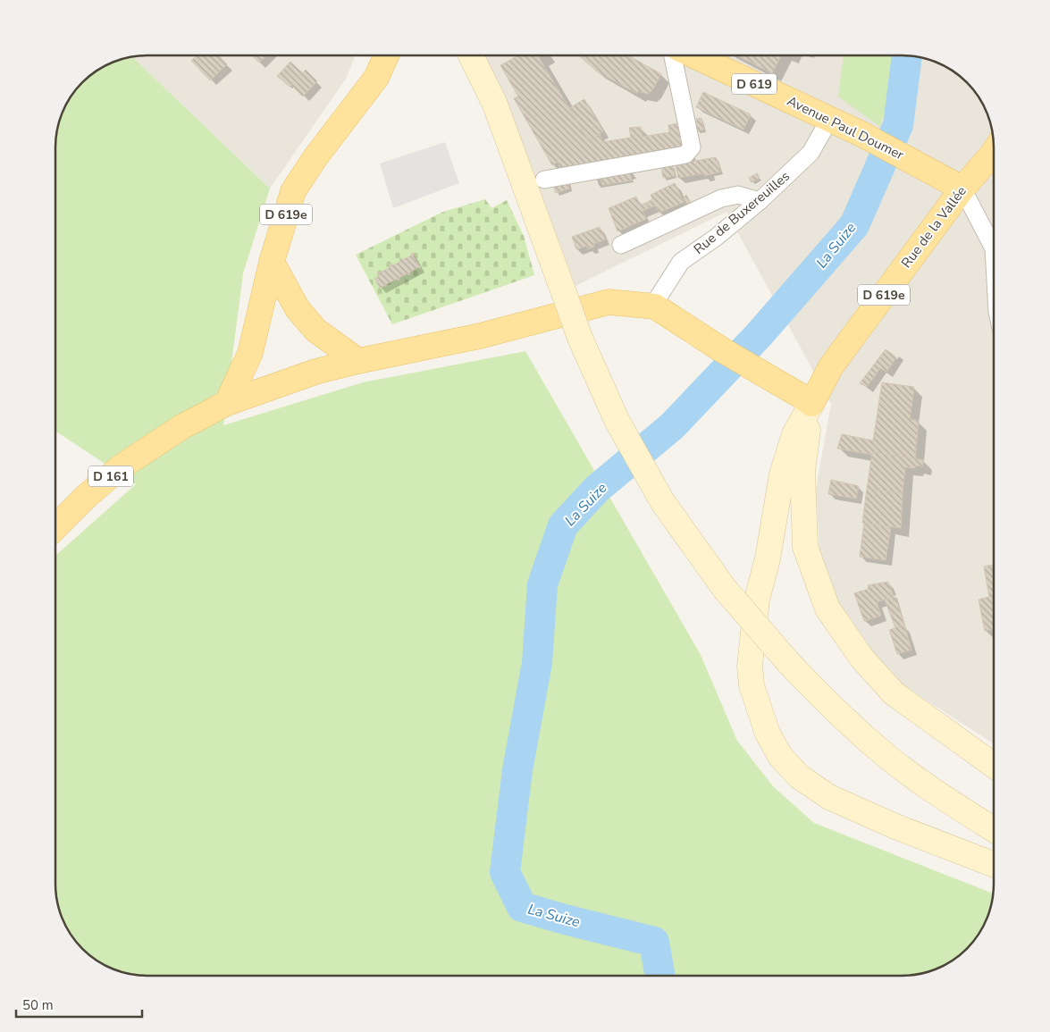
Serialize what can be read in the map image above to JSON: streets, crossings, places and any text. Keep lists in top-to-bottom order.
{
  "streets": {
    "main road": [
      "D 619",
      "Avenue Paul Doumer",
      "D 619e",
      "Rue de la Vallée",
      "D 161"
    ],
    "street": ["Rue de Buxereuilles"]
  },
  "crossings": [
    ["Avenue Paul Doumer", "Rue de Buxereuilles"],
    ["Avenue Paul Doumer", "Rue de la Vallée"],
    ["D 619e", "D 161"]
  ],
  "water": ["La Suize"],
  "scale_bar": "50 m"
}
